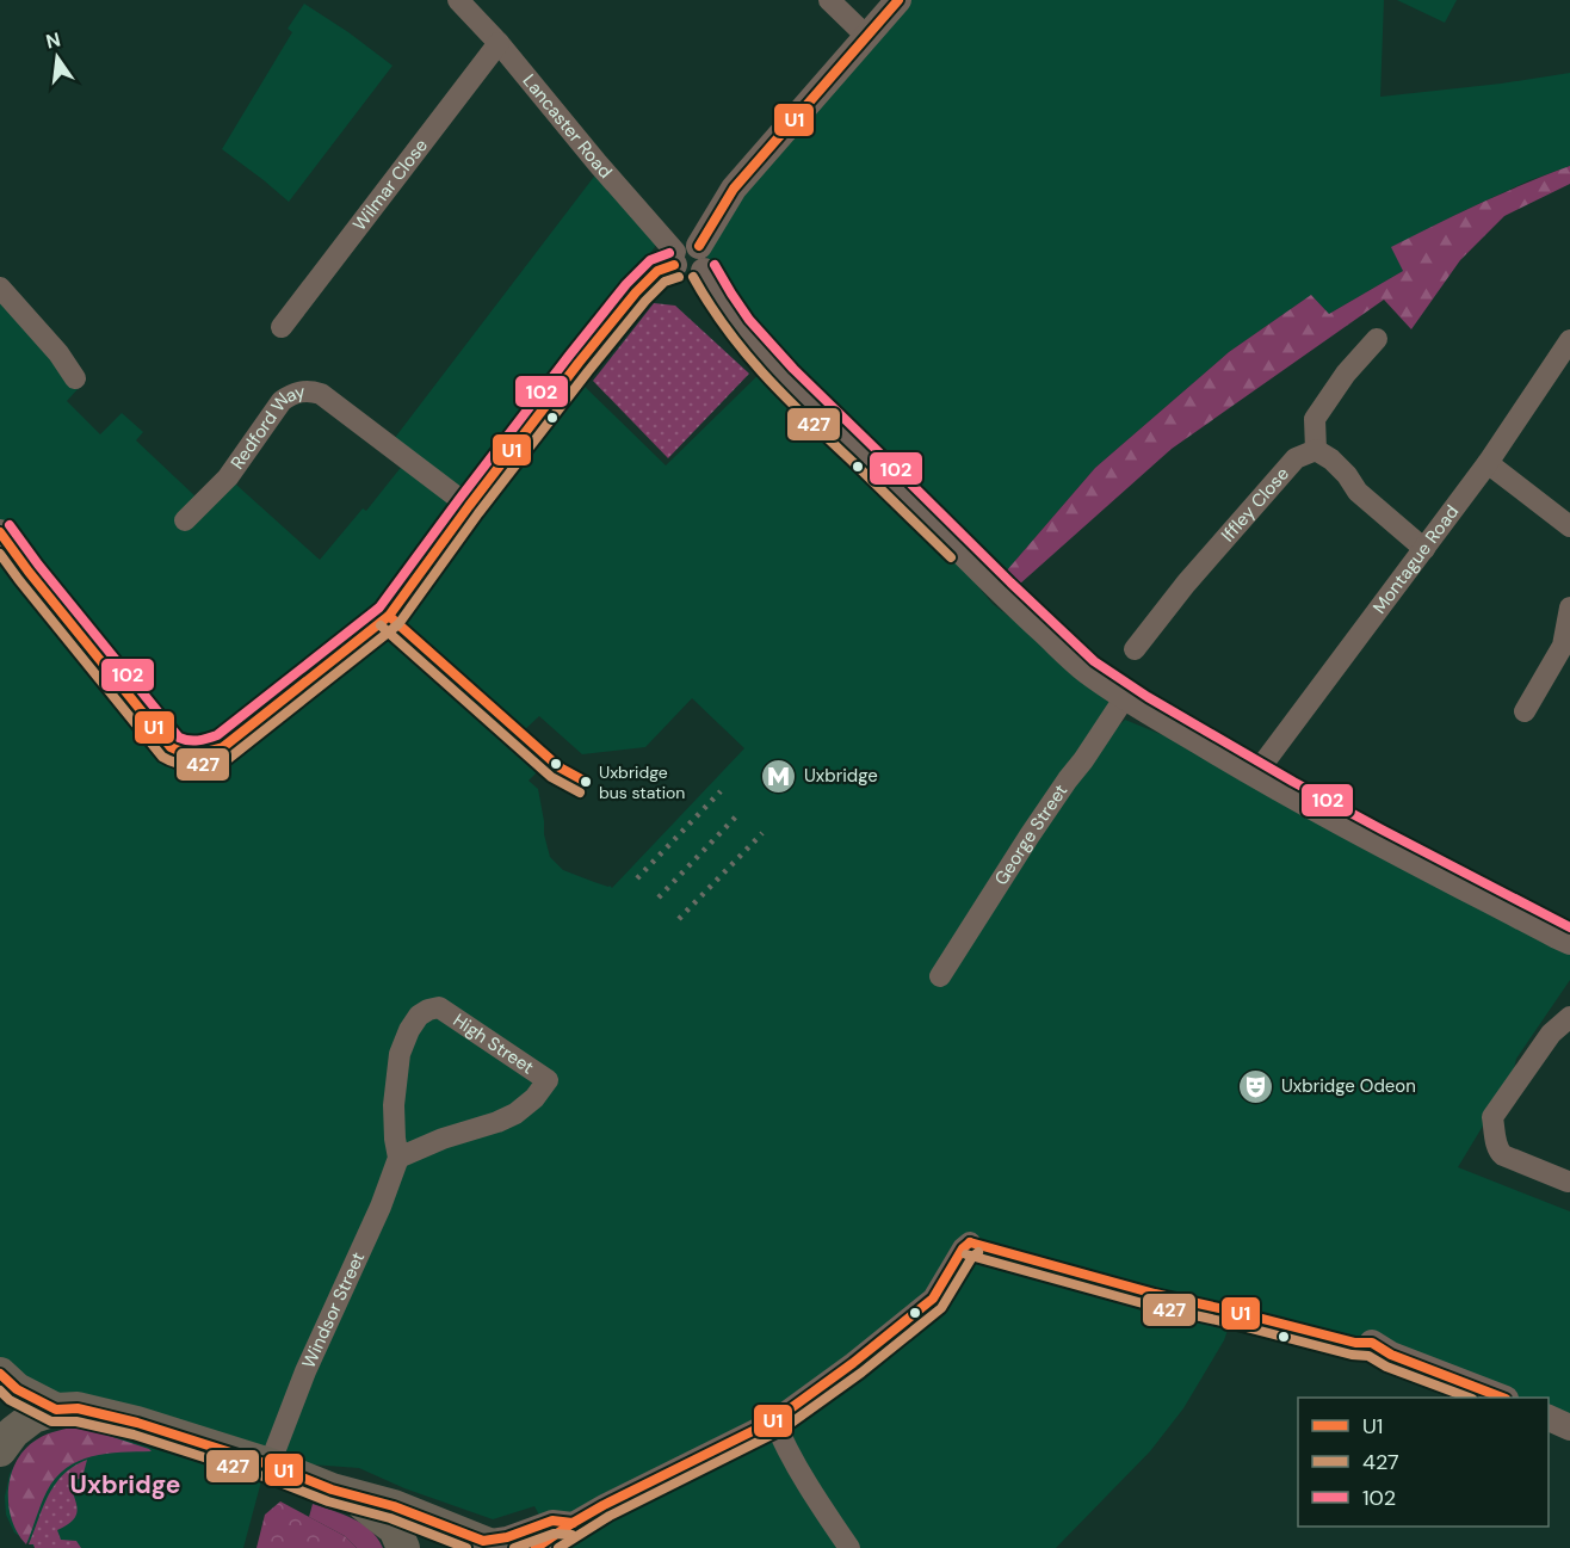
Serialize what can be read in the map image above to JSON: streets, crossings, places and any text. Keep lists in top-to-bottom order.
{
  "streets": {
    "street": [
      "Lancaster Road",
      "Wilmar Close",
      "Redford Way",
      "Iffley Close",
      "Montague Road",
      "George Street",
      "High Street",
      "Windsor Street"
    ]
  },
  "crossings": [
    ["Lancaster Road", "Wilmar Close"],
    ["High Street", "Windsor Street"]
  ],
  "districts": ["Uxbridge"],
  "places": {
    "metro station": ["Uxbridge"],
    "other": ["Uxbridge bus station"],
    "theatre": ["Uxbridge Odeon"]
  },
  "lines": ["transit line U1", "transit line 102", "transit line 427"],
  "legend": ["U1", "427", "102"],
  "north": "top"
}
